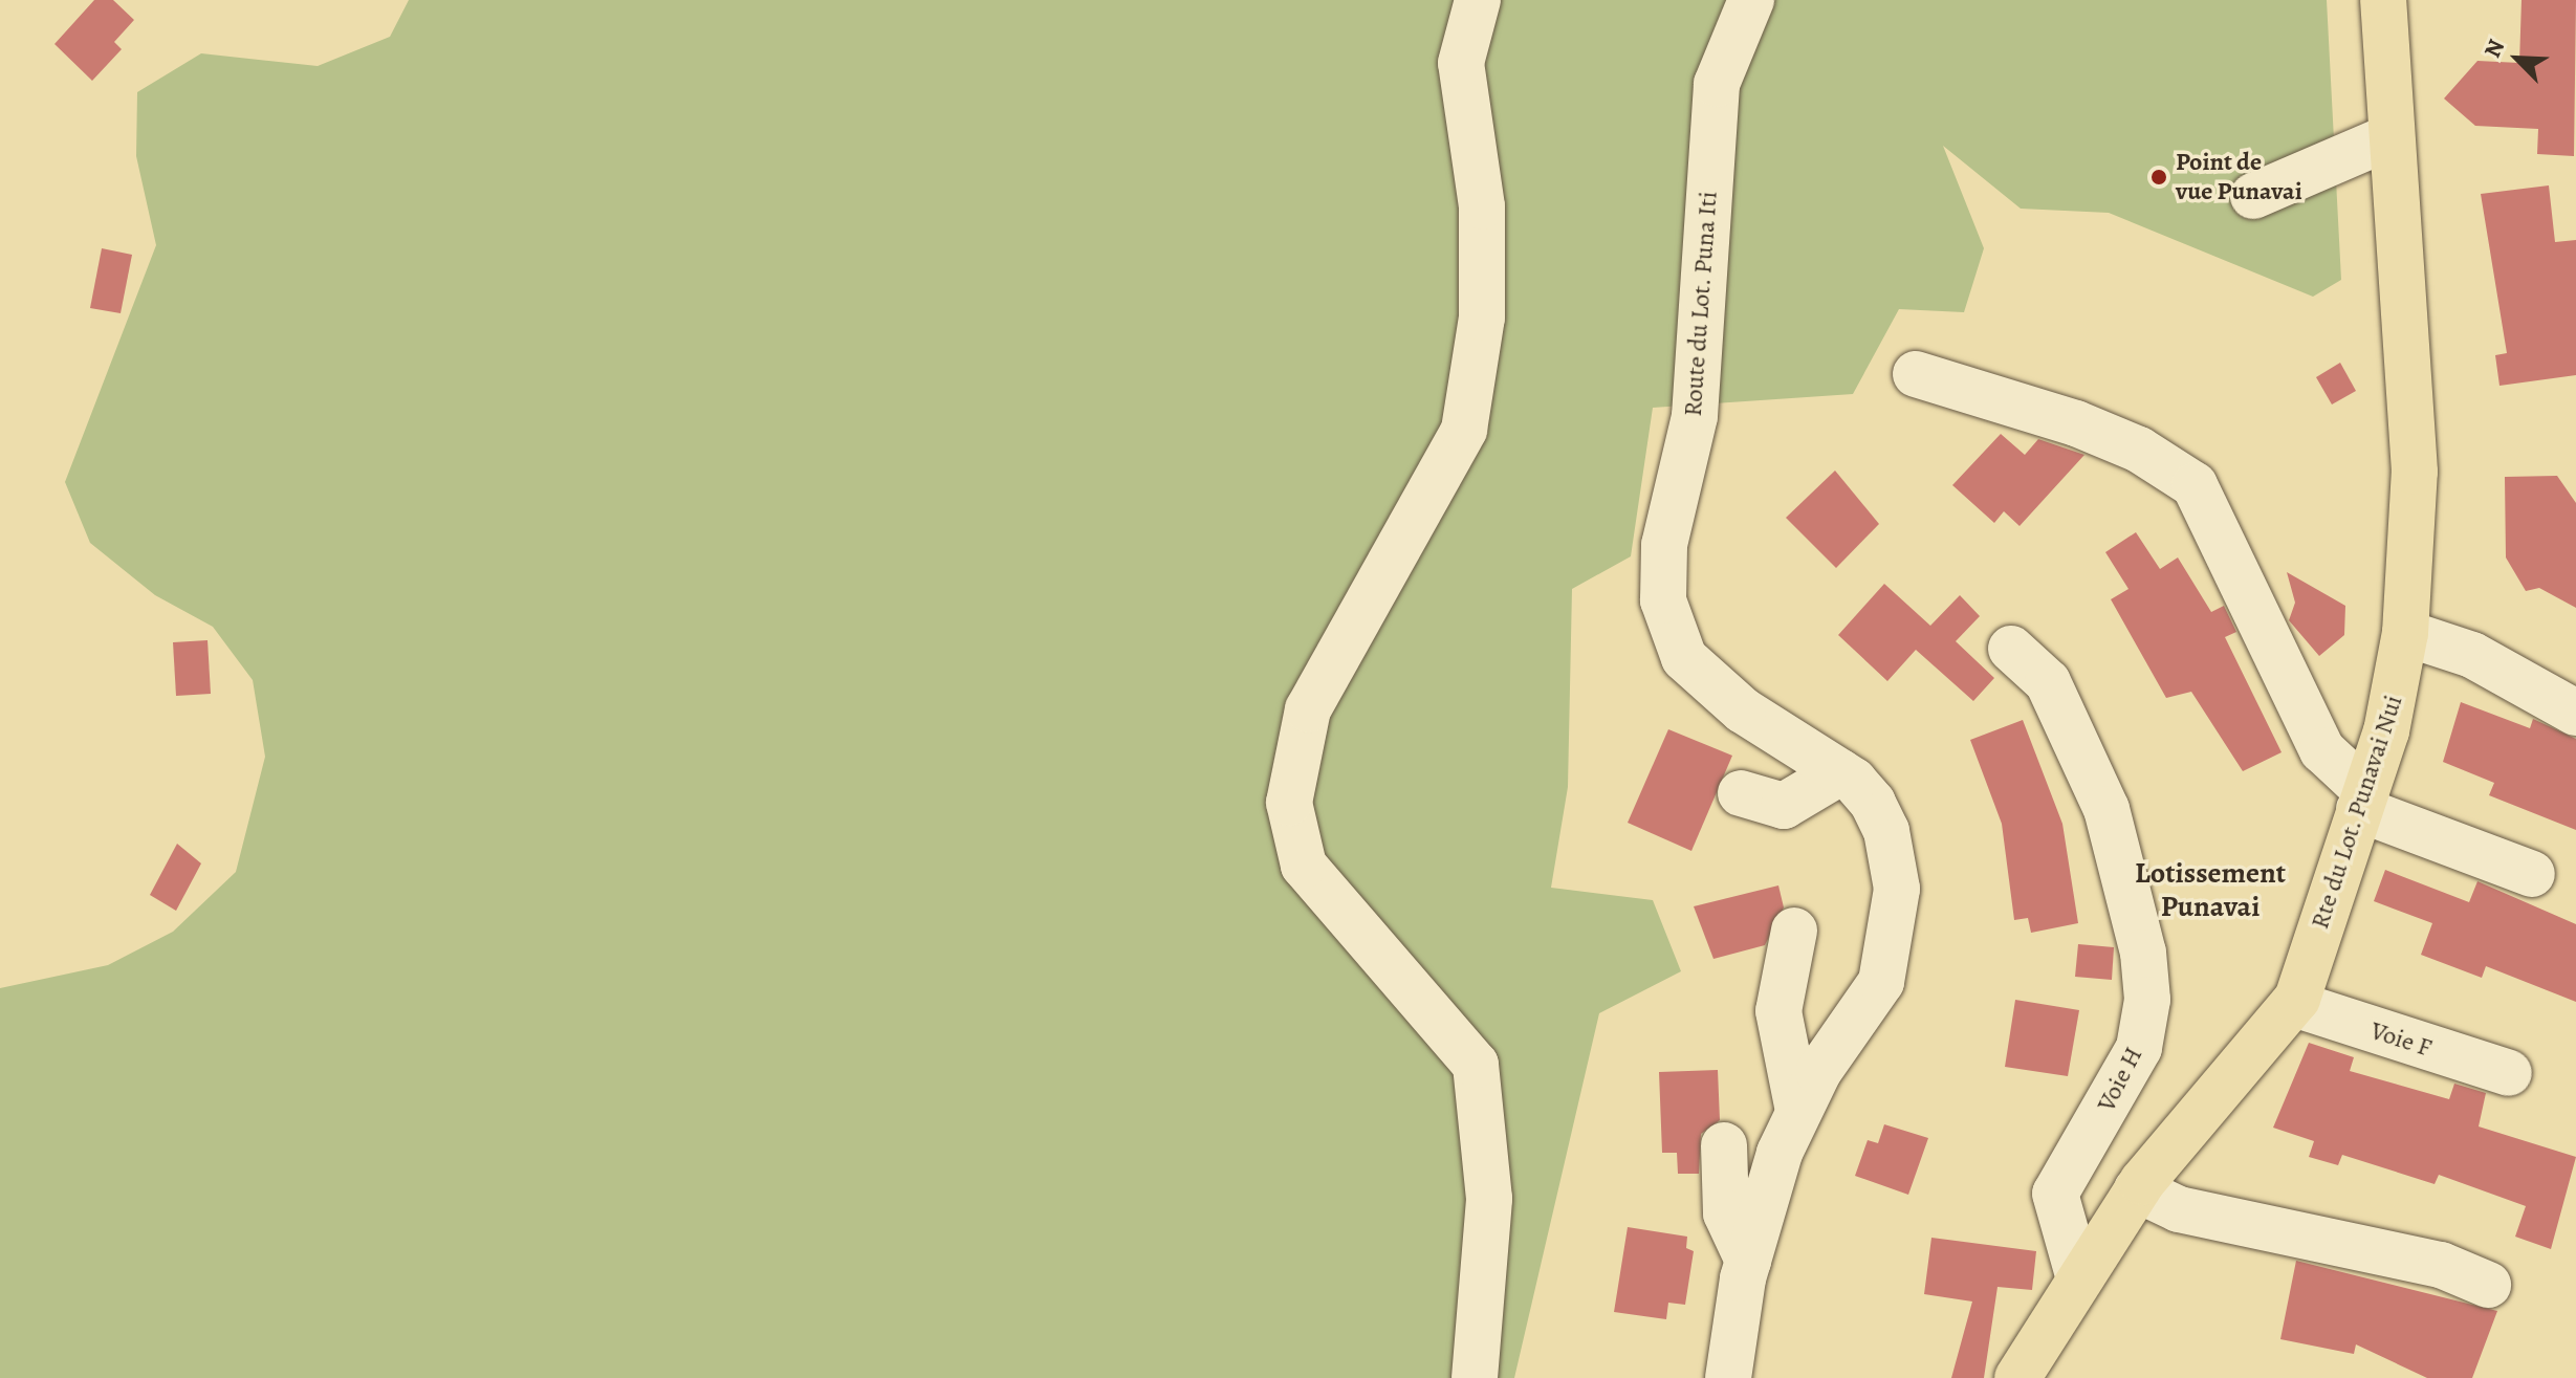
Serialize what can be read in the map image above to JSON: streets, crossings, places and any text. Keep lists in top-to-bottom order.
{
  "streets": {
    "main road": ["Rte du Lot. Punavai Nui"],
    "street": ["Route du Lot. Puna Iti", "Voie F", "Voie H"]
  },
  "crossings": [
    ["Rte du Lot. Punavai Nui", "Voie F"],
    ["Rte du Lot. Punavai Nui", "Voie H"]
  ],
  "districts": ["Lotissement Punavai"],
  "places": ["Point de vue Punavai"],
  "north": "top left"
}
